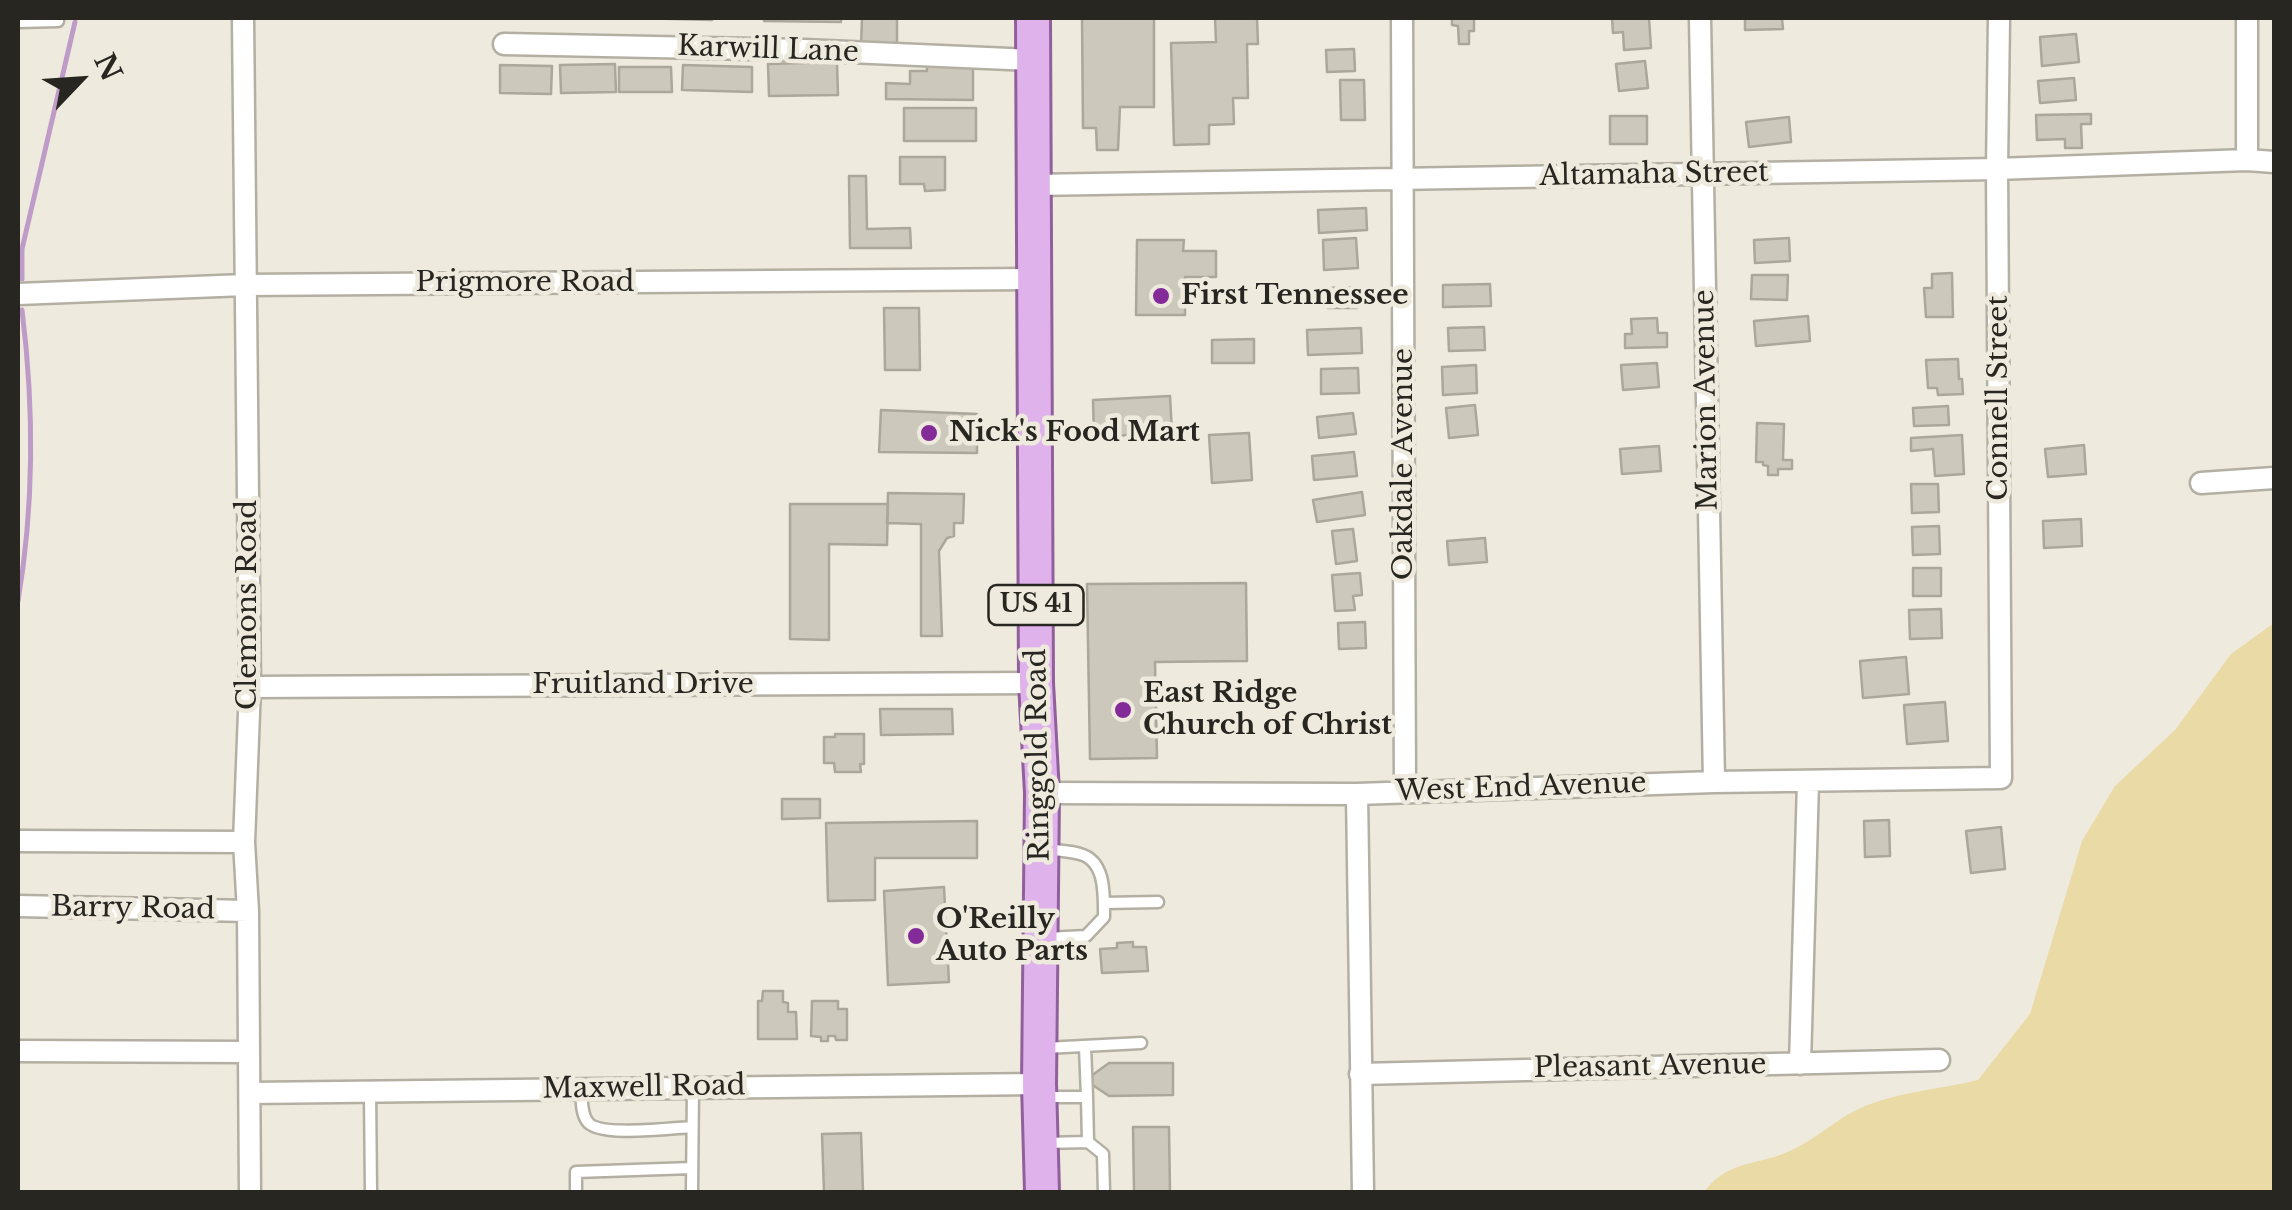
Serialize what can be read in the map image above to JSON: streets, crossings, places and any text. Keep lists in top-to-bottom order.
{
  "streets": {
    "main road": ["US 41", "Ringgold Road"],
    "street": [
      "Karwill Lane",
      "Altamaha Street",
      "Prigmore Road",
      "Connell Street",
      "Marion Avenue",
      "Oakdale Avenue",
      "Clemons Road",
      "Fruitland Drive",
      "West End Avenue",
      "Barry Road",
      "Pleasant Avenue",
      "Maxwell Road"
    ]
  },
  "crossings": [
    ["Karwill Lane", "Ringgold Road"],
    ["Altamaha Street", "Connell Street"],
    ["Altamaha Street", "Marion Avenue"],
    ["Altamaha Street", "Oakdale Avenue"],
    ["Altamaha Street", "Ringgold Road"],
    ["Prigmore Road", "Clemons Road"],
    ["Prigmore Road", "Ringgold Road"],
    ["Connell Street", "West End Avenue"],
    ["Marion Avenue", "West End Avenue"],
    ["Oakdale Avenue", "West End Avenue"],
    ["Clemons Road", "Fruitland Drive"],
    ["Clemons Road", "Barry Road"],
    ["Clemons Road", "Maxwell Road"],
    ["Fruitland Drive", "Ringgold Road"],
    ["Ringgold Road", "West End Avenue"],
    ["Ringgold Road", "Maxwell Road"]
  ],
  "places": [
    "First Tennessee",
    "Nick's Food Mart",
    "East Ridge Church of Christ",
    "O'Reilly Auto Parts"
  ],
  "north": "top right"
}
